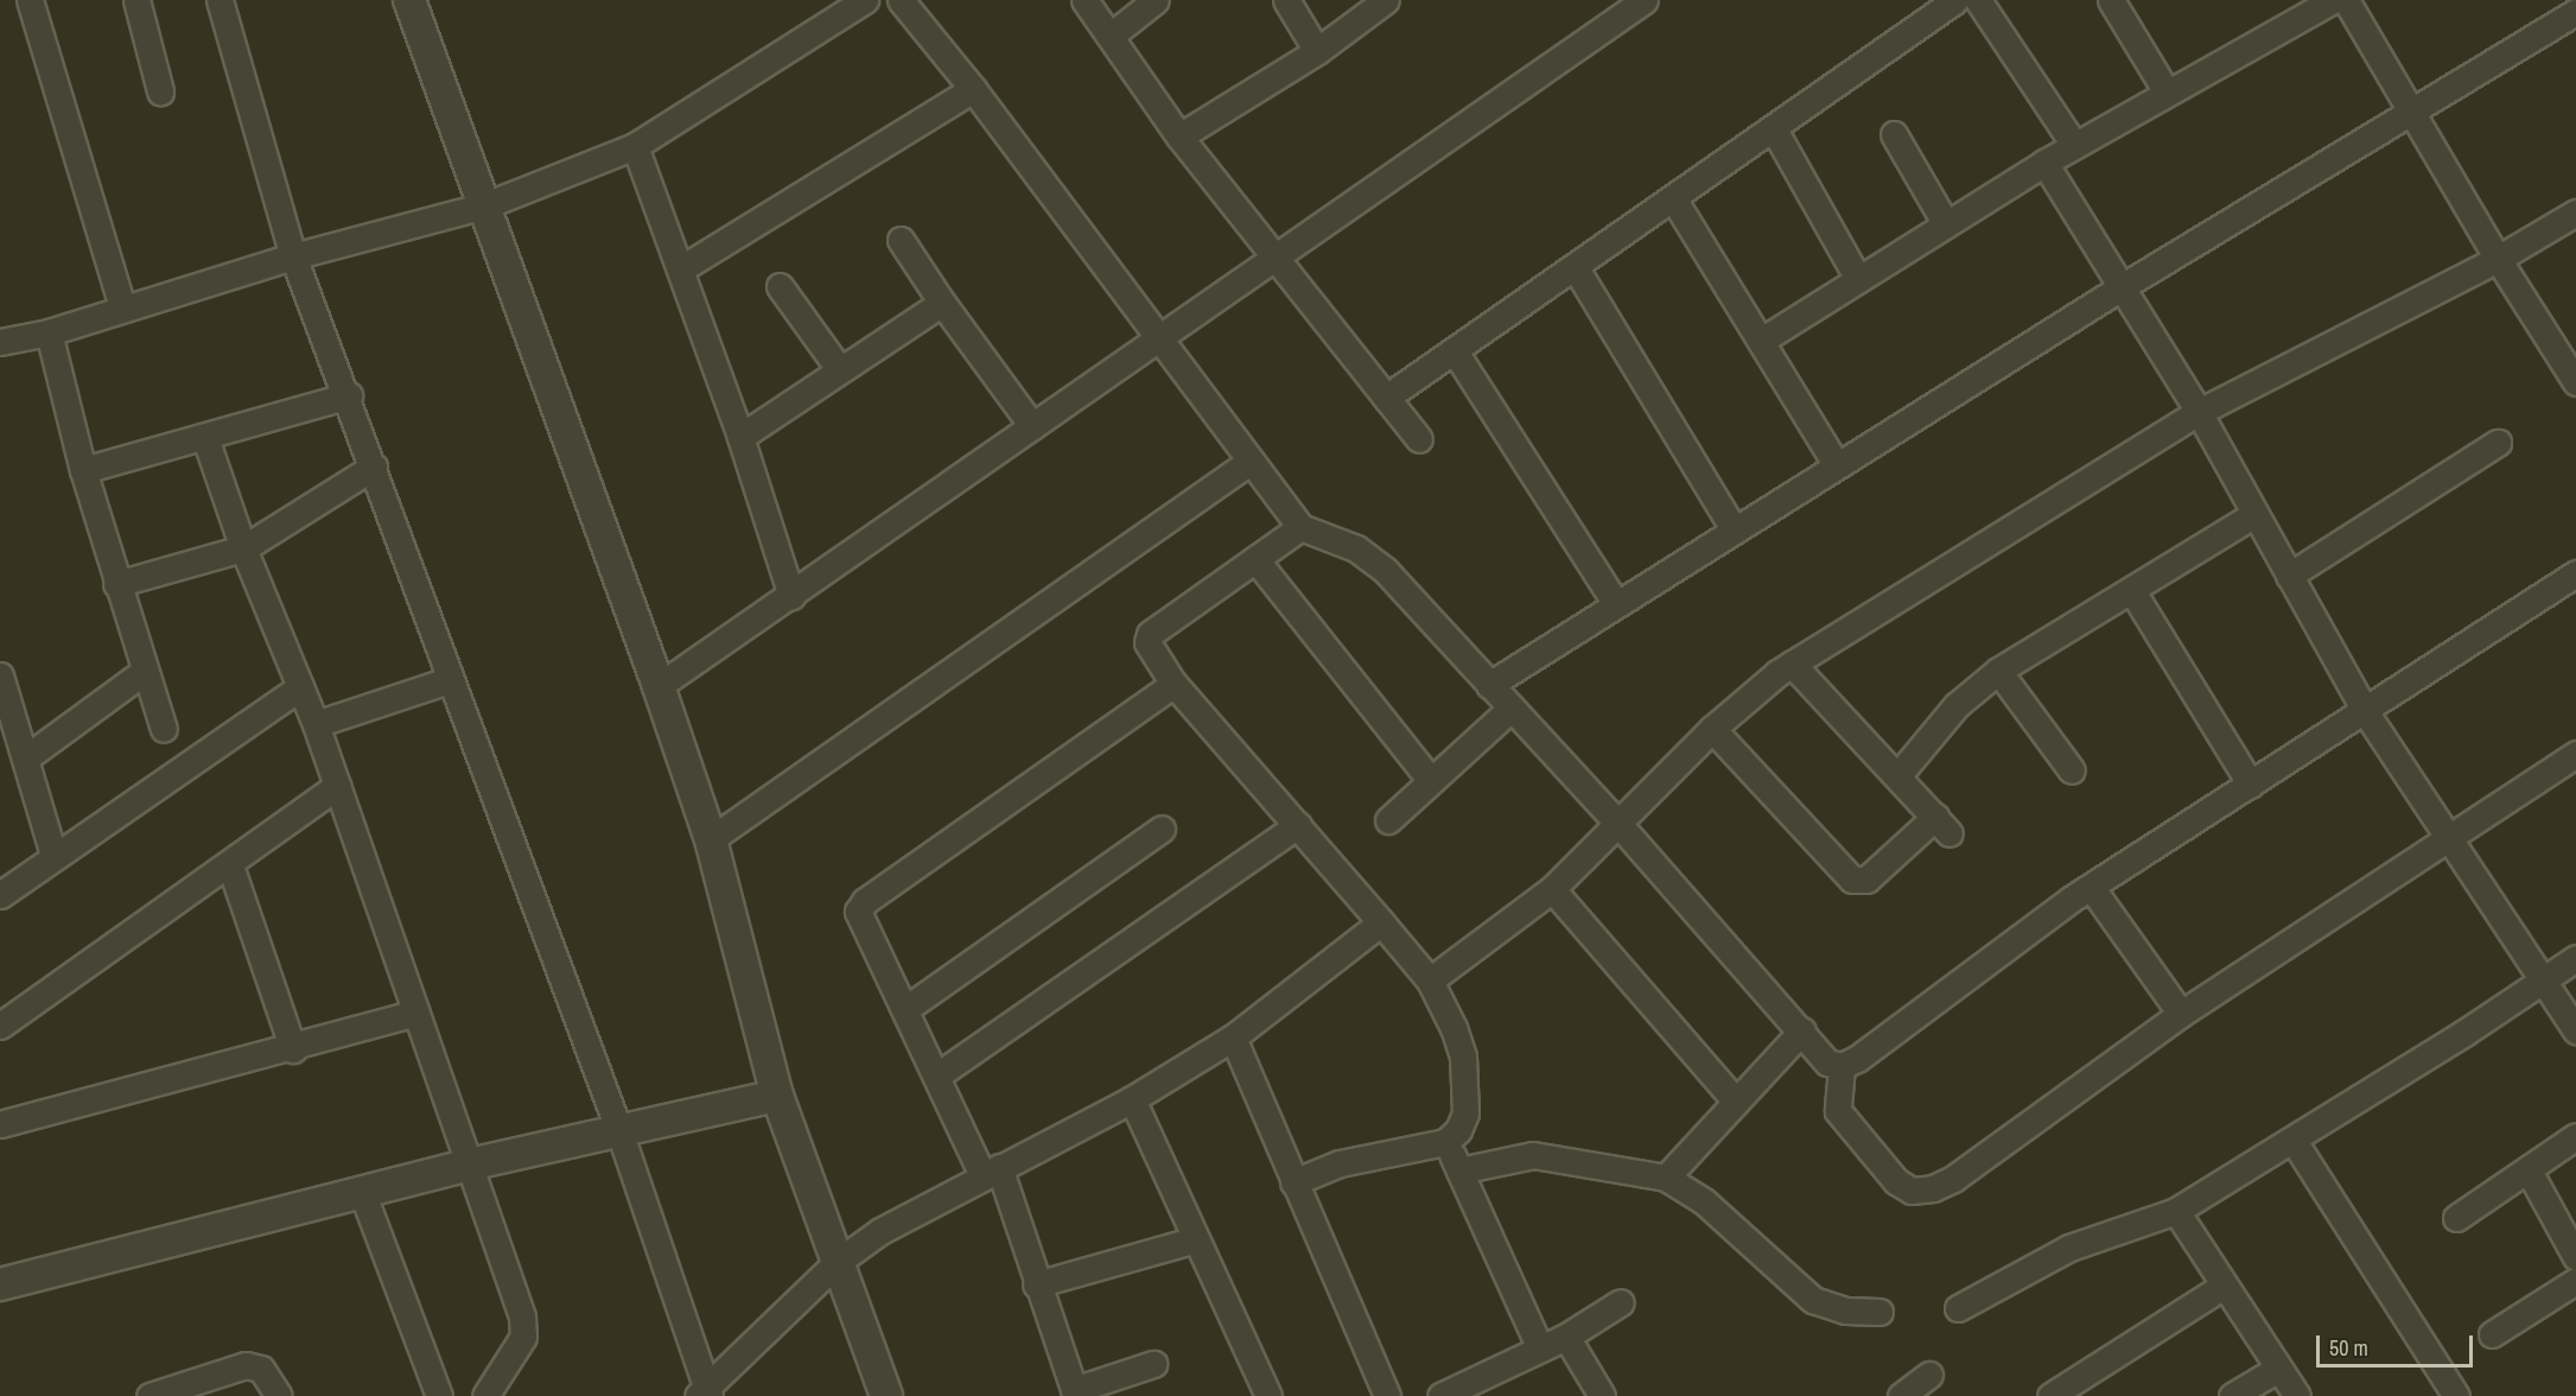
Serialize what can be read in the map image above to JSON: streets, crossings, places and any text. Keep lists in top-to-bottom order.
{
  "scale_bar": "50 m"
}
